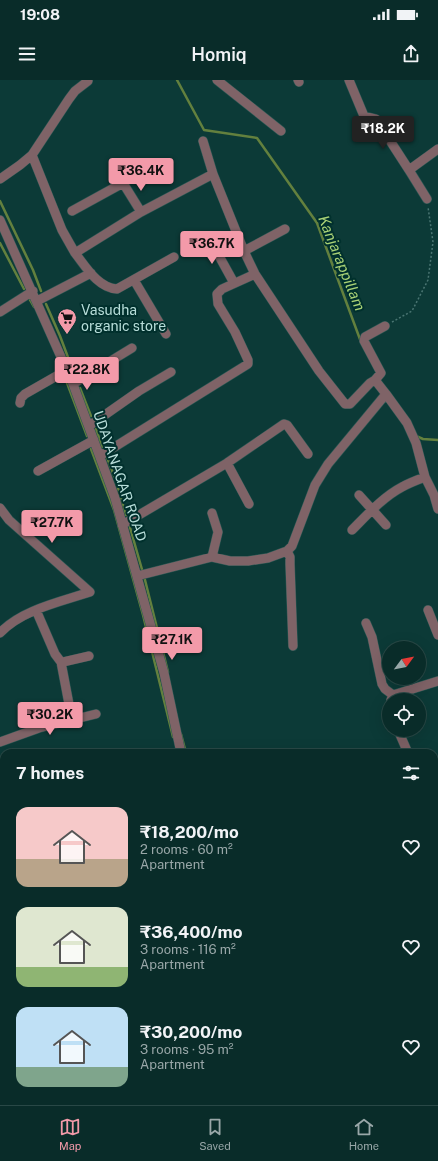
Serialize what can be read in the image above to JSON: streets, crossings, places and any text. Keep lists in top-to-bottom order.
{
  "streets": {
    "street": ["UDAYANAGAR ROAD"]
  },
  "water": ["Kanjarappillam"],
  "places": {
    "supermarket": ["Vasudha organic store"]
  },
  "north": "top right",
  "page": {
    "status": "19:08",
    "header": "Homiq",
    "price": [
      "₹18.2K",
      "₹36.4K",
      "₹36.7K",
      "₹22.8K",
      "₹27.7K",
      "₹27.1K",
      "₹30.2K"
    ],
    "heading": "7 homes",
    "list": [
      {
        "name": "₹18,200/mo",
        "note": "2 rooms · 60 m² · Apartment"
      },
      {
        "name": "₹36,400/mo",
        "note": "3 rooms · 116 m² · Apartment"
      },
      {
        "name": "₹30,200/mo",
        "note": "3 rooms · 95 m² · Apartment"
      }
    ],
    "tabs": ["Map", "Saved", "Home"]
  }
}
